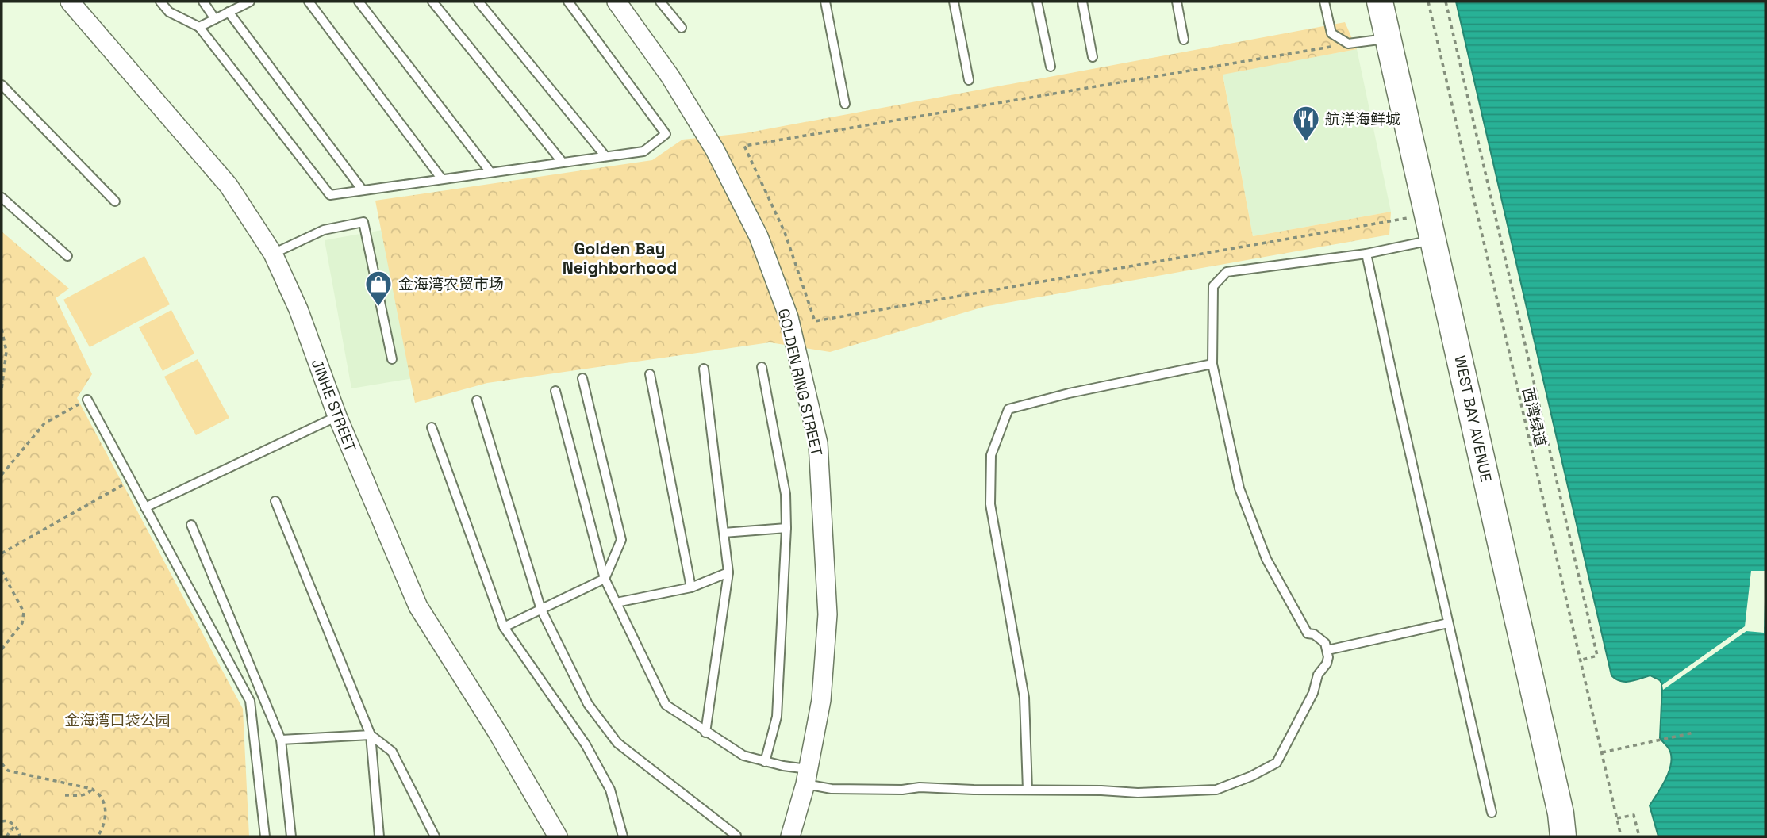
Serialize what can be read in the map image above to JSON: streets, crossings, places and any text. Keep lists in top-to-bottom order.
{
  "streets": {
    "main road": ["WEST BAY AVENUE"],
    "street": ["GOLDEN RING STREET", "JINHE STREET"],
    "path": ["西湾绿道"]
  },
  "districts": ["Golden Bay Neighborhood"],
  "parks": ["金海湾口袋公园"],
  "places": {
    "restaurant": ["航洋海鲜城"],
    "shop": ["金海湾农贸市场"]
  }
}
